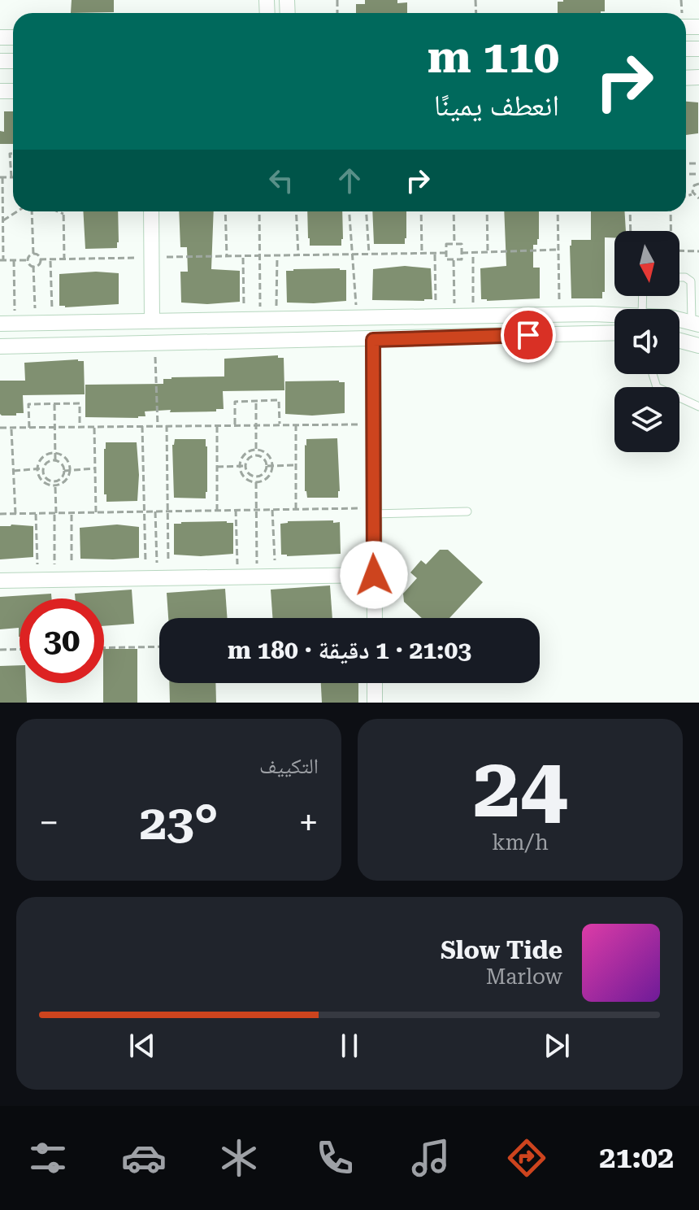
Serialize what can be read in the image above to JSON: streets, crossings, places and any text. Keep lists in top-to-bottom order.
{
  "north": "bottom",
  "page": {
    "turn": ["110 m", "انعطف يمينًا"],
    "limit": "30",
    "trip": "21:03 · 1 دقيقة · 180 m",
    "tile": [
      ["24", "km/h"],
      "التكييف"
    ],
    "heat": ["−", "23°", "+"],
    "song": ["Slow Tide", "Marlow"],
    "tabs": "21:02"
  }
}
